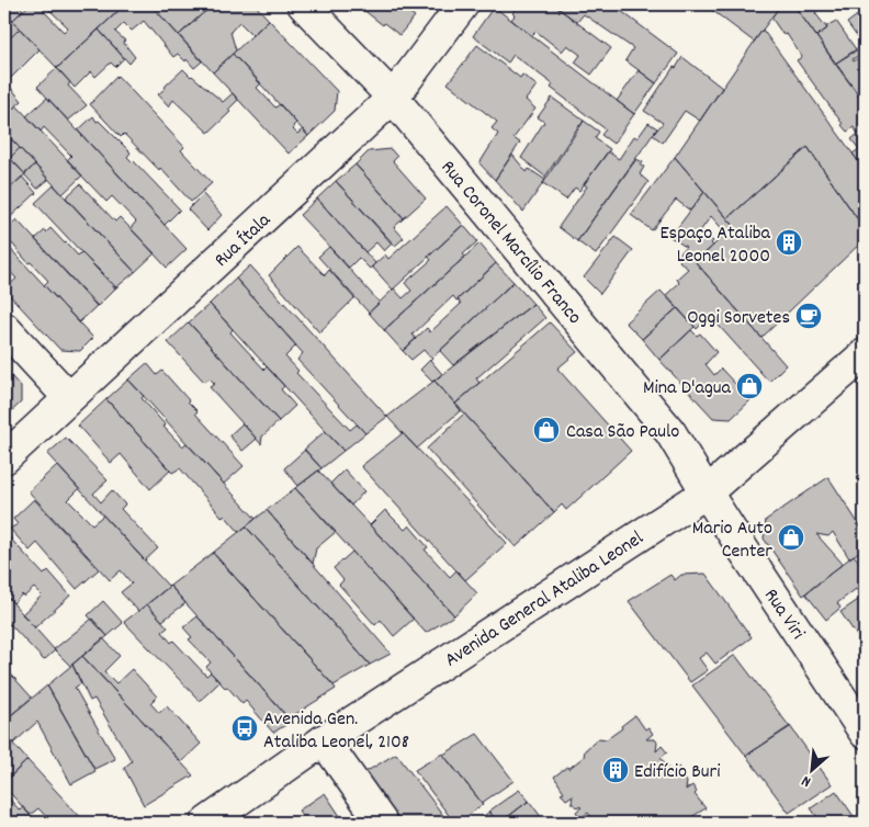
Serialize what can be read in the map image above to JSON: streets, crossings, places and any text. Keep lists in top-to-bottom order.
{
  "streets": {
    "main road": [
      "Rua Ítala",
      "Rua Coronel Marcílio Franco",
      "Avenida General Ataliba Leonel",
      "Rua Viri"
    ]
  },
  "crossings": [
    ["Rua Ítala", "Rua Coronel Marcílio Franco"],
    ["Rua Coronel Marcílio Franco", "Avenida General Ataliba Leonel"],
    ["Rua Coronel Marcílio Franco", "Rua Viri"],
    ["Avenida General Ataliba Leonel", "Rua Viri"]
  ],
  "places": {
    "building": ["Espaço Ataliba Leonel 2000", "Edifício Buri"],
    "cafe": ["Oggi Sorvetes"],
    "shop": ["Mina D'agua", "Casa São Paulo", "Mario Auto Center"],
    "bus stop": ["Avenida Gen. Ataliba Leonel, 2108"]
  },
  "north": "bottom left"
}
